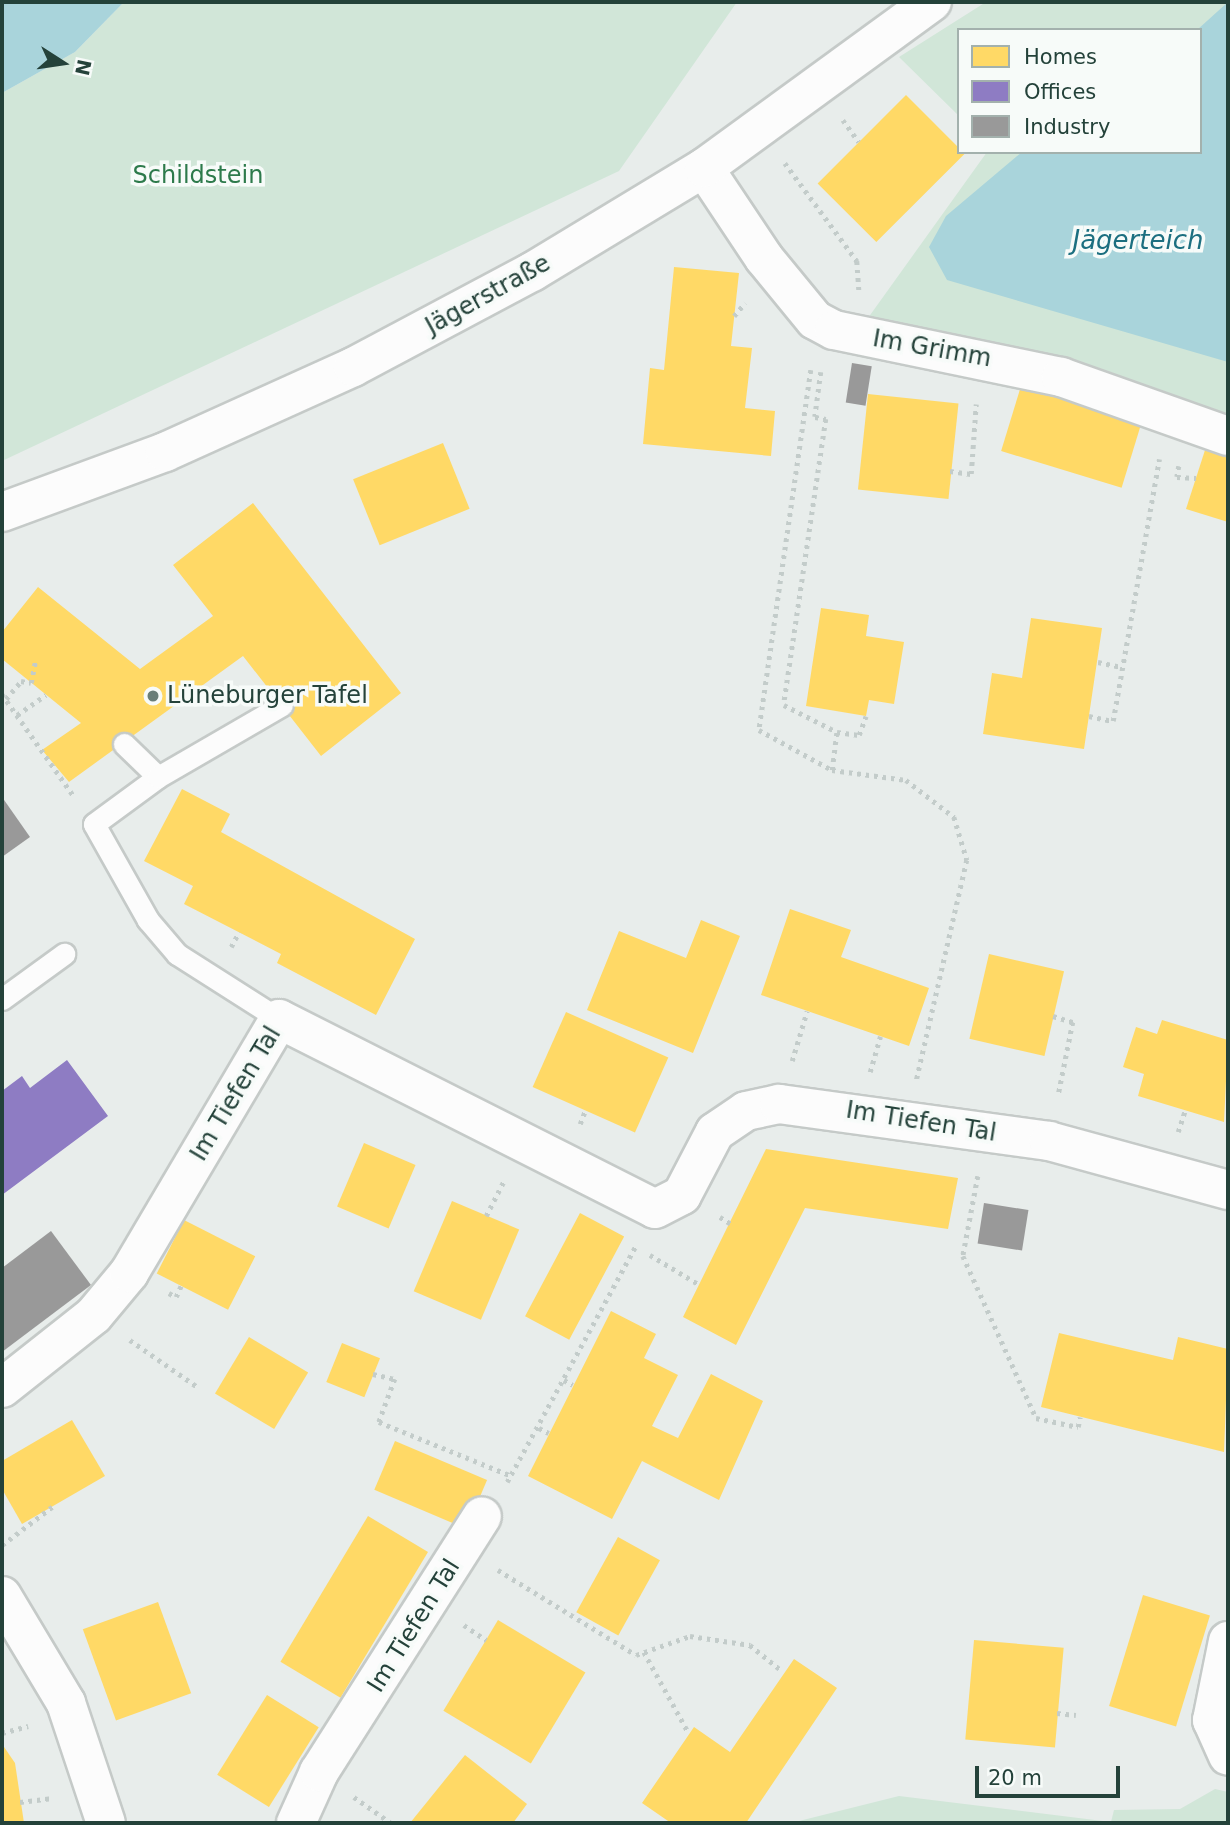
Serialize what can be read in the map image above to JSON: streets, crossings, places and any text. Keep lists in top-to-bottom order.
{
  "streets": {
    "street": ["Jägerstraße", "Im Grimm", "Im Tiefen Tal"]
  },
  "water": ["Jägerteich"],
  "parks": ["Schildstein"],
  "places": ["Lüneburger Tafel"],
  "legend": ["Homes", "Offices", "Industry"],
  "scale_bar": "20 m",
  "north": "right"
}
